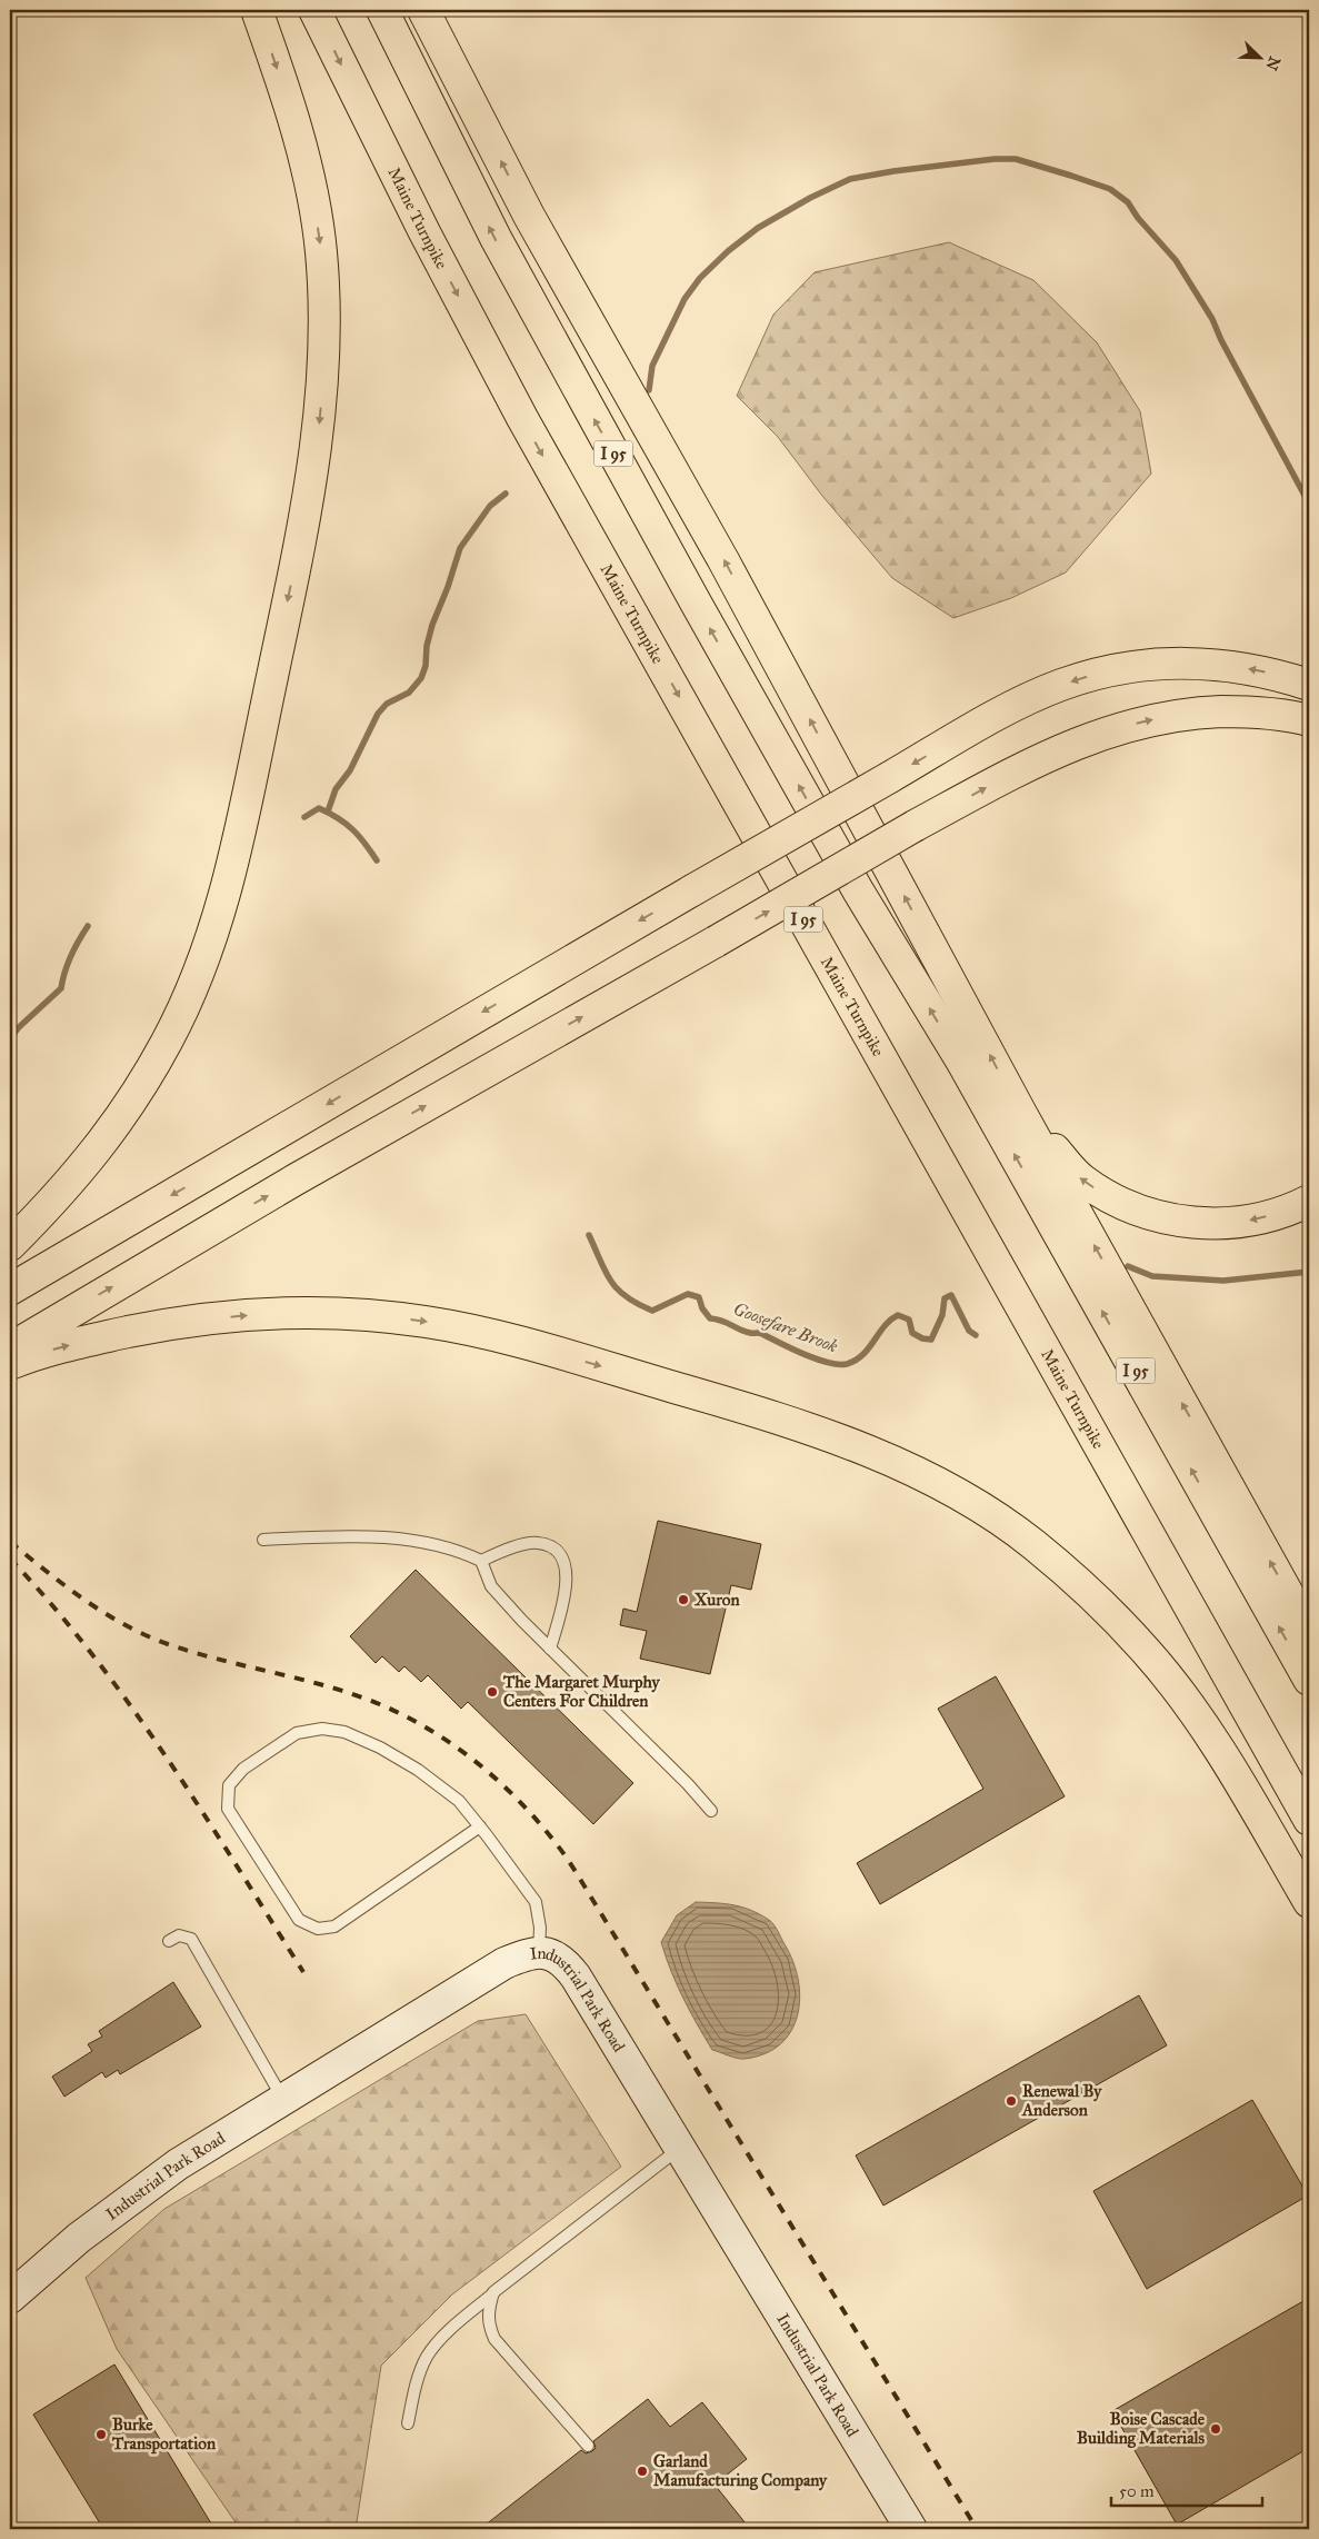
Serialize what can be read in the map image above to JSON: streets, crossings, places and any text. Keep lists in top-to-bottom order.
{
  "streets": {
    "highway": ["Maine Turnpike", "I 95"],
    "street": ["Industrial Park Road"]
  },
  "water": ["Goosefare Brook"],
  "places": [
    "Xuron",
    "The Margaret Murphy Centers For Children",
    "Renewal By Anderson",
    "Boise Cascade Building Materials",
    "Burke Transportation",
    "Garland Manufacturing Company"
  ],
  "scale_bar": "50 m",
  "north": "bottom right"
}
